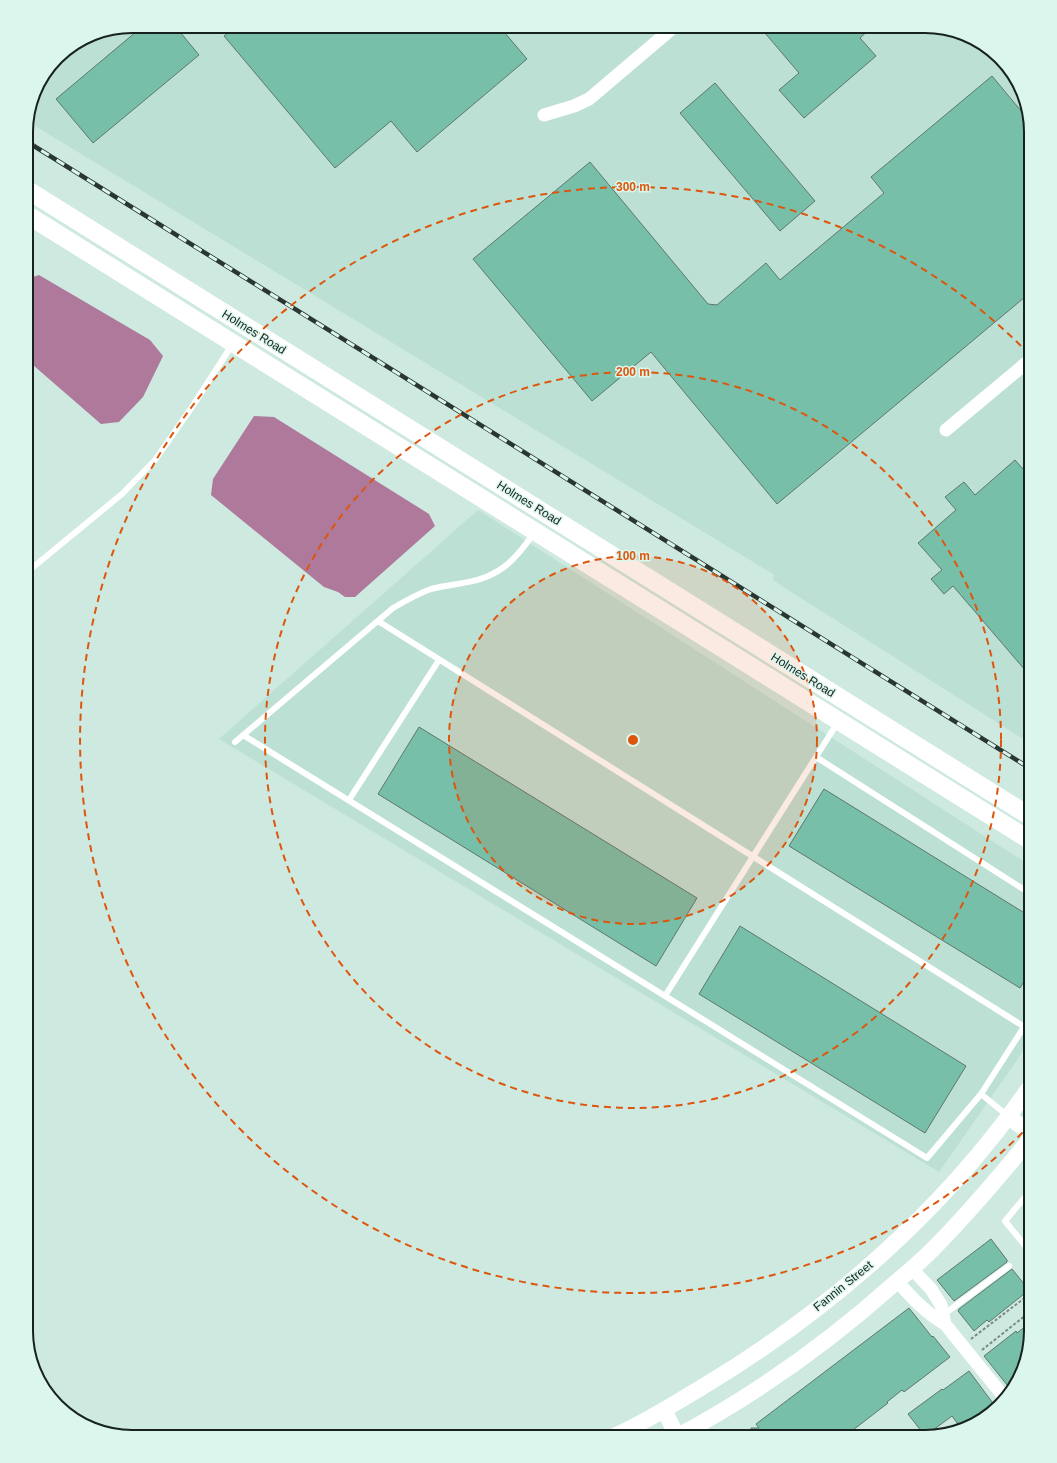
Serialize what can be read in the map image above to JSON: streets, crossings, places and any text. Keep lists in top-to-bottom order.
{
  "streets": {
    "main road": ["Holmes Road"],
    "street": ["Fannin Street"]
  },
  "rings": ["300 m", "200 m", "100 m"]
}
